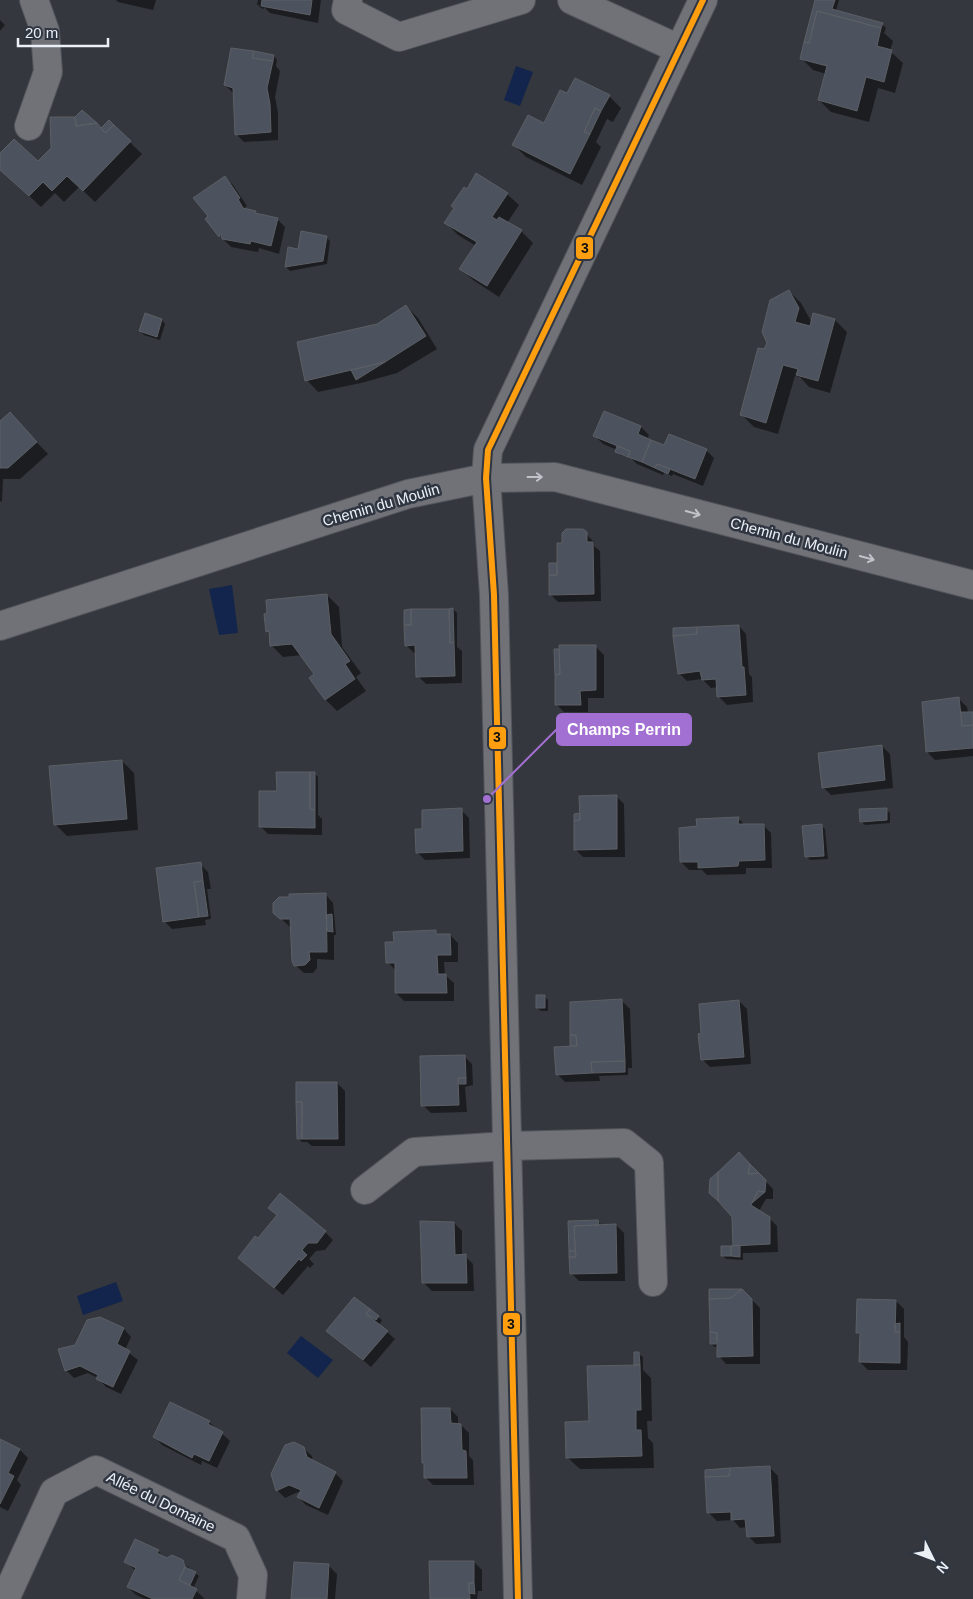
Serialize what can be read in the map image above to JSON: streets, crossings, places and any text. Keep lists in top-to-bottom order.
{
  "streets": {
    "street": ["Chemin du Moulin", "Allée du Domaine"]
  },
  "one_way": ["Chemin du Moulin"],
  "places": ["Champs Perrin"],
  "lines": ["transit line 3"],
  "scale_bar": "20 m",
  "north": "bottom right"
}
